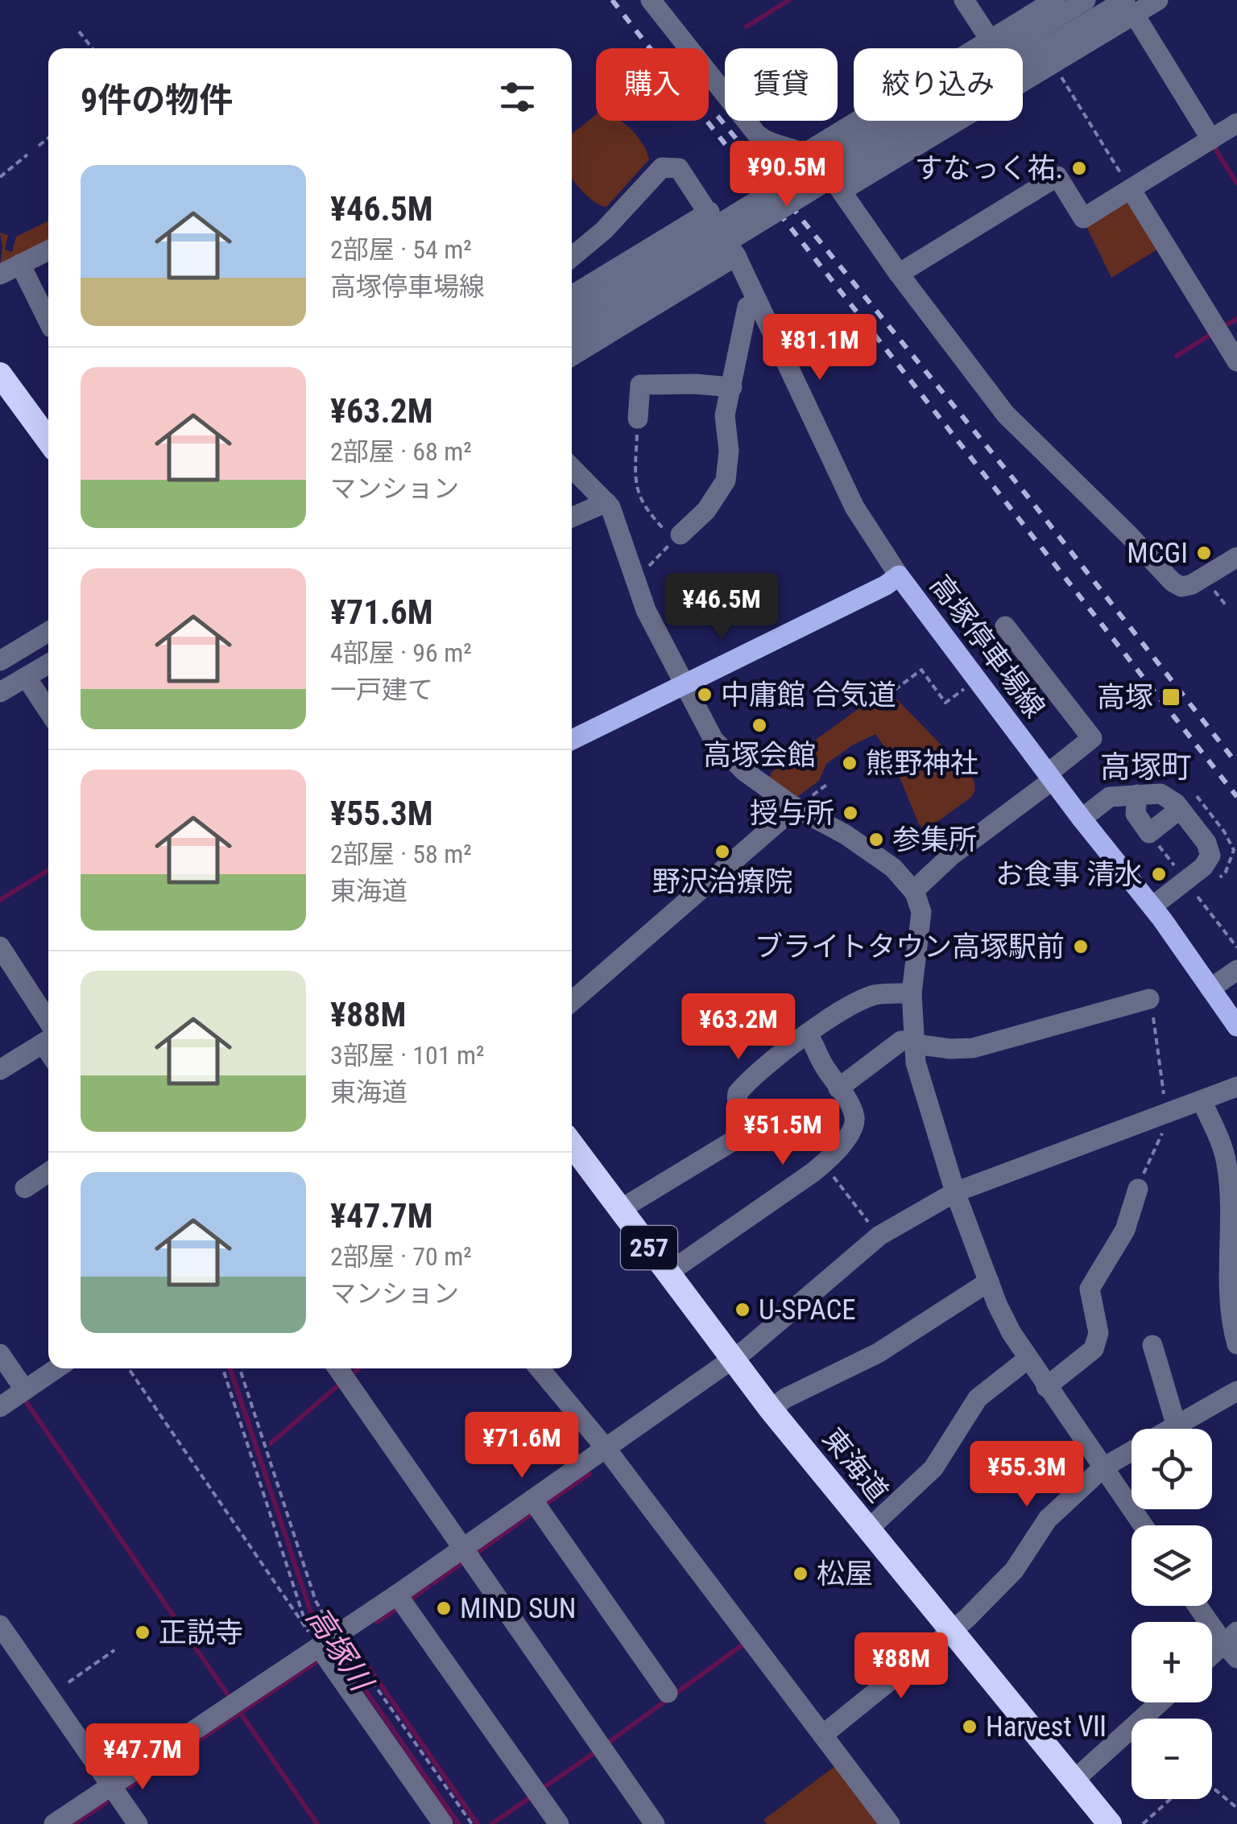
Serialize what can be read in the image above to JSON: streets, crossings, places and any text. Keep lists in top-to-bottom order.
{
  "streets": {
    "highway": ["257", "東海道"],
    "main road": ["高塚停車場線"]
  },
  "districts": ["高塚町"],
  "water": ["高塚川"],
  "places": {
    "other": [
      "すなっく祐.",
      "MCGI",
      "中庸館 合気道",
      "高塚会館",
      "熊野神社",
      "授与所",
      "参集所",
      "野沢治療院",
      "お食事 清水",
      "ブライトタウン高塚駅前",
      "U-SPACE",
      "松屋",
      "MIND SUN",
      "正説寺",
      "Harvest Ⅶ"
    ],
    "transit": ["高塚"]
  },
  "page": {
    "chip": ["購入", "賃貸", "絞り込み"],
    "heading": "9件の物件",
    "price": [
      "¥90.5M",
      "¥81.1M",
      "¥46.5M",
      "¥63.2M",
      "¥51.5M",
      "¥71.6M",
      "¥55.3M",
      "¥88M",
      "¥47.7M"
    ],
    "list": [
      {
        "name": "¥46.5M",
        "note": "2部屋 · 54 m² · 高塚停車場線"
      },
      {
        "name": "¥63.2M",
        "note": "2部屋 · 68 m² · マンション"
      },
      {
        "name": "¥71.6M",
        "note": "4部屋 · 96 m² · 一戸建て"
      },
      {
        "name": "¥55.3M",
        "note": "2部屋 · 58 m² · 東海道"
      },
      {
        "name": "¥88M",
        "note": "3部屋 · 101 m² · 東海道"
      },
      {
        "name": "¥47.7M",
        "note": "2部屋 · 70 m² · マンション"
      }
    ],
    "map_buttons": ["+", "−"]
  }
}
